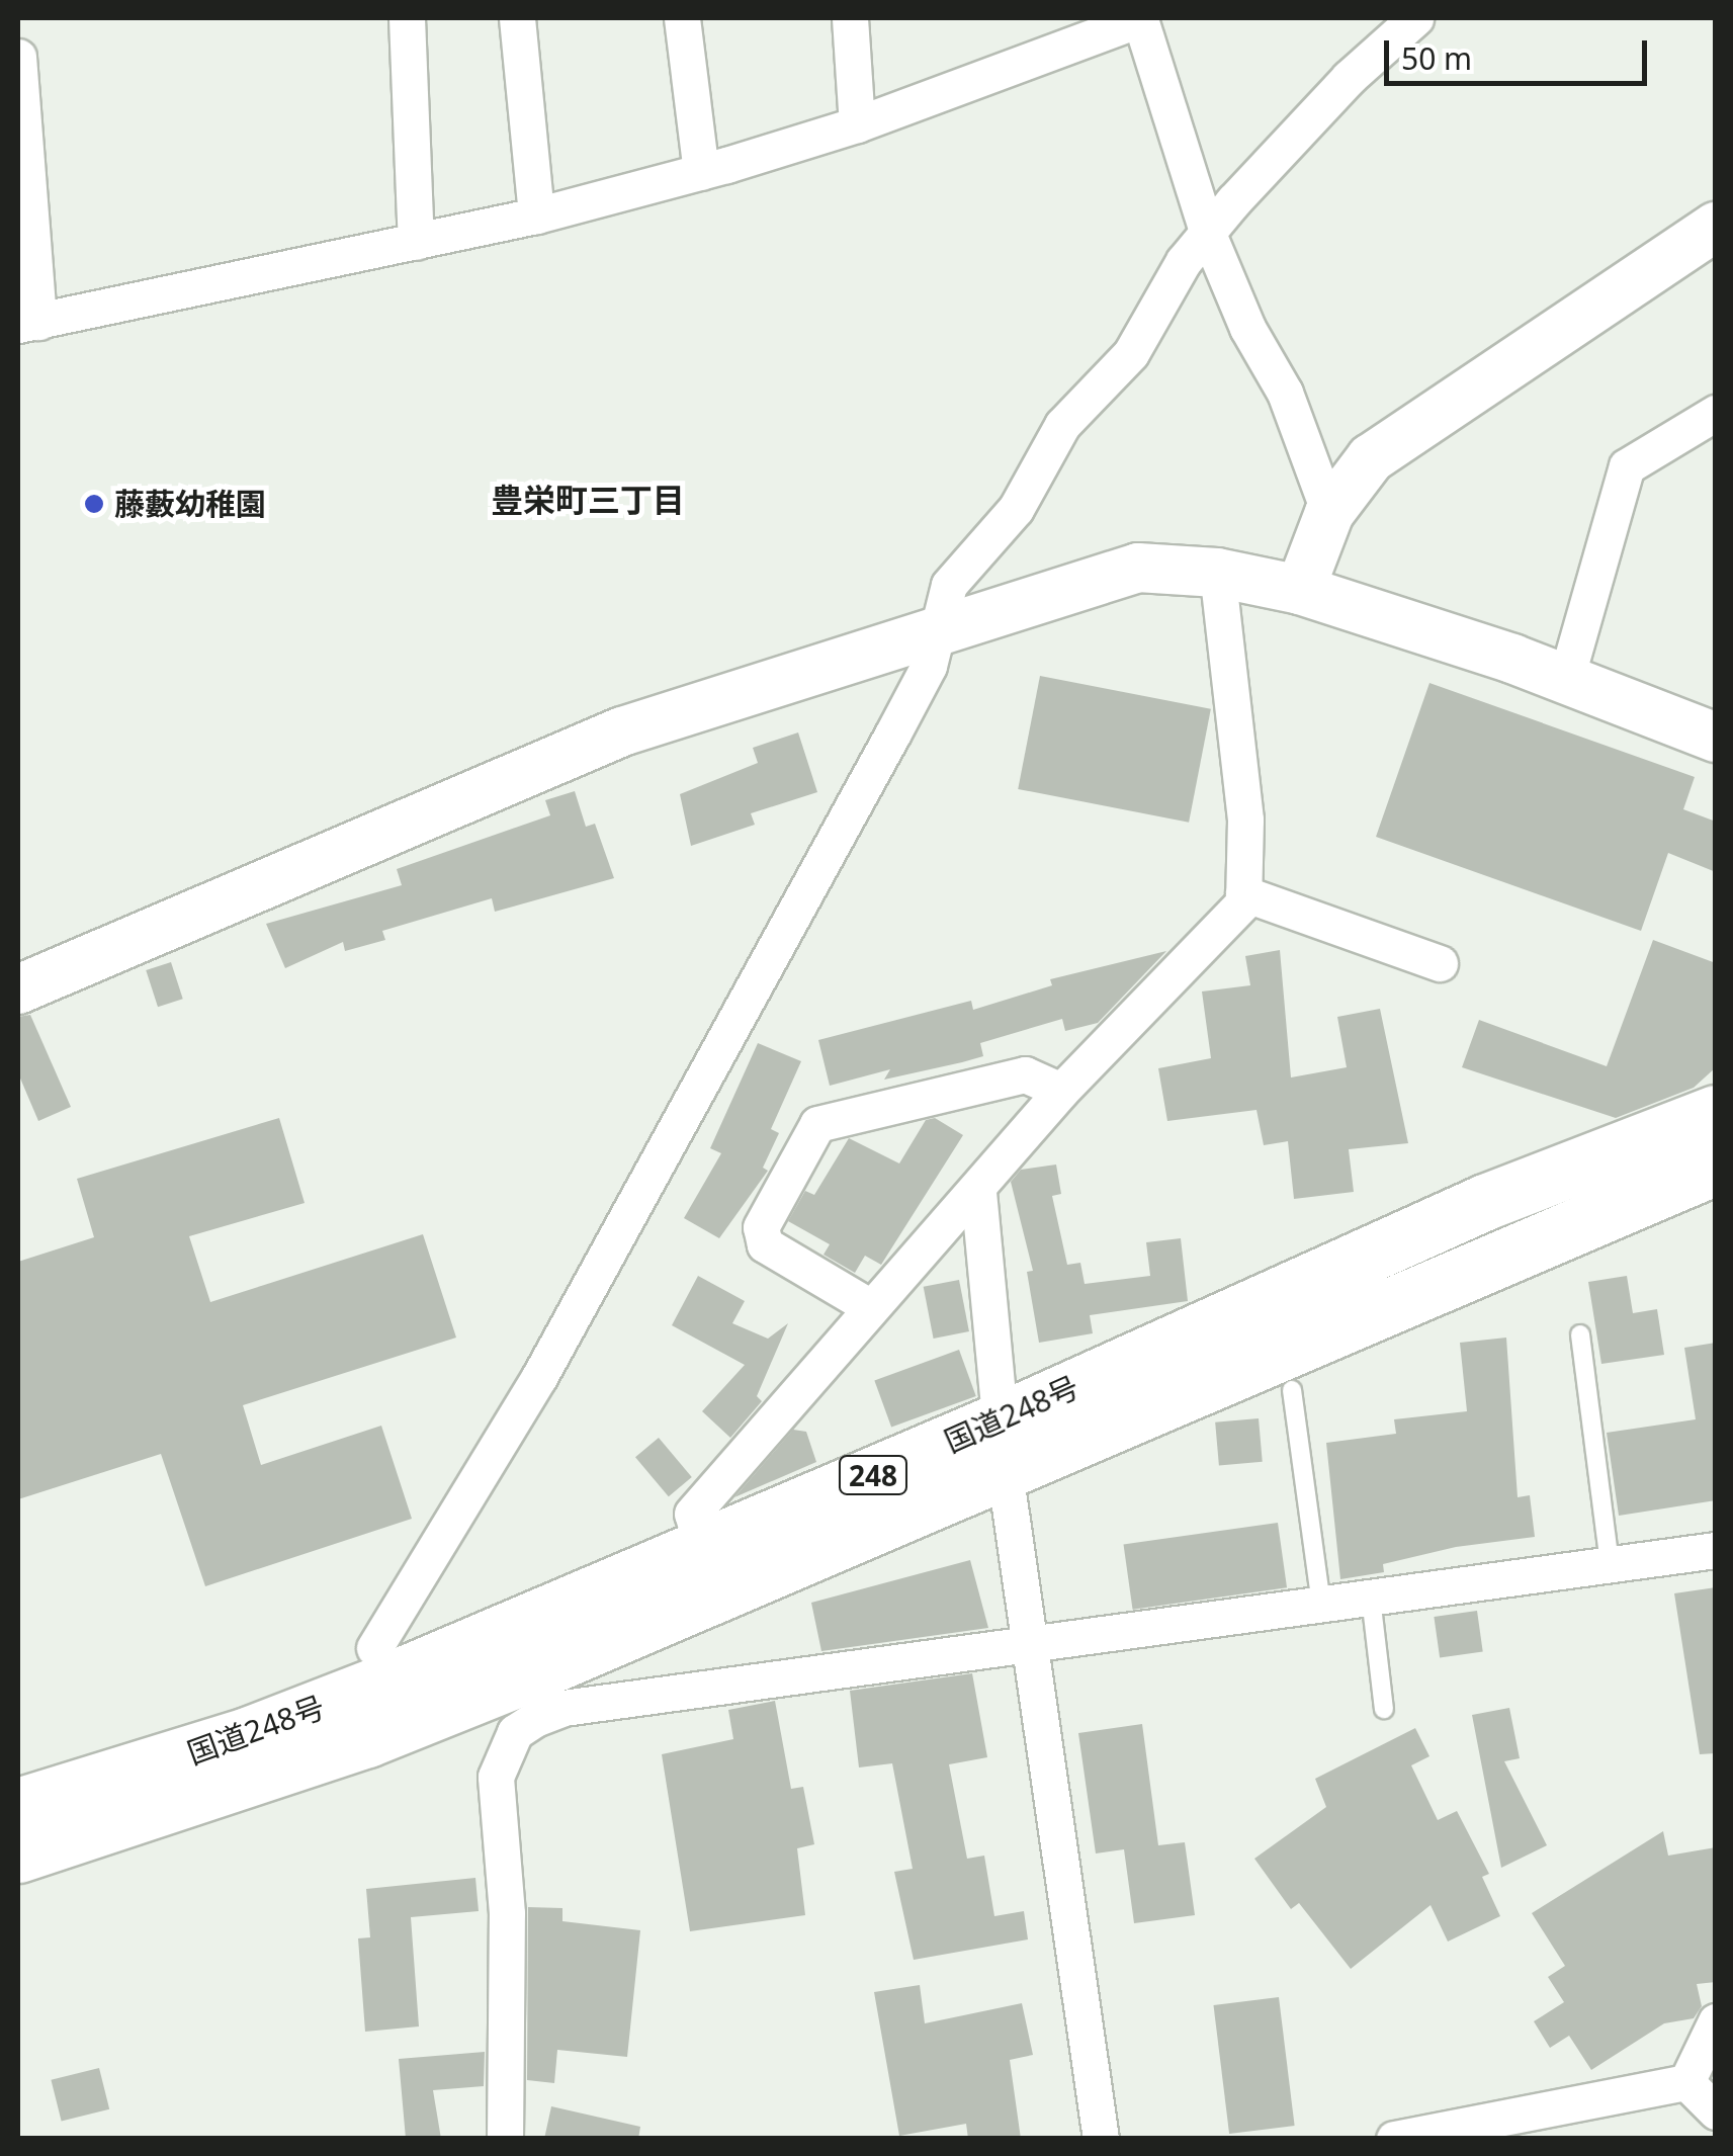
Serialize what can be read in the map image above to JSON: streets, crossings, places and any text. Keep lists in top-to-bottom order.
{
  "streets": {
    "highway": ["国道248号", "248"]
  },
  "districts": ["豊栄町三丁目"],
  "places": ["藤藪幼稚園"],
  "scale_bar": "50 m"
}
